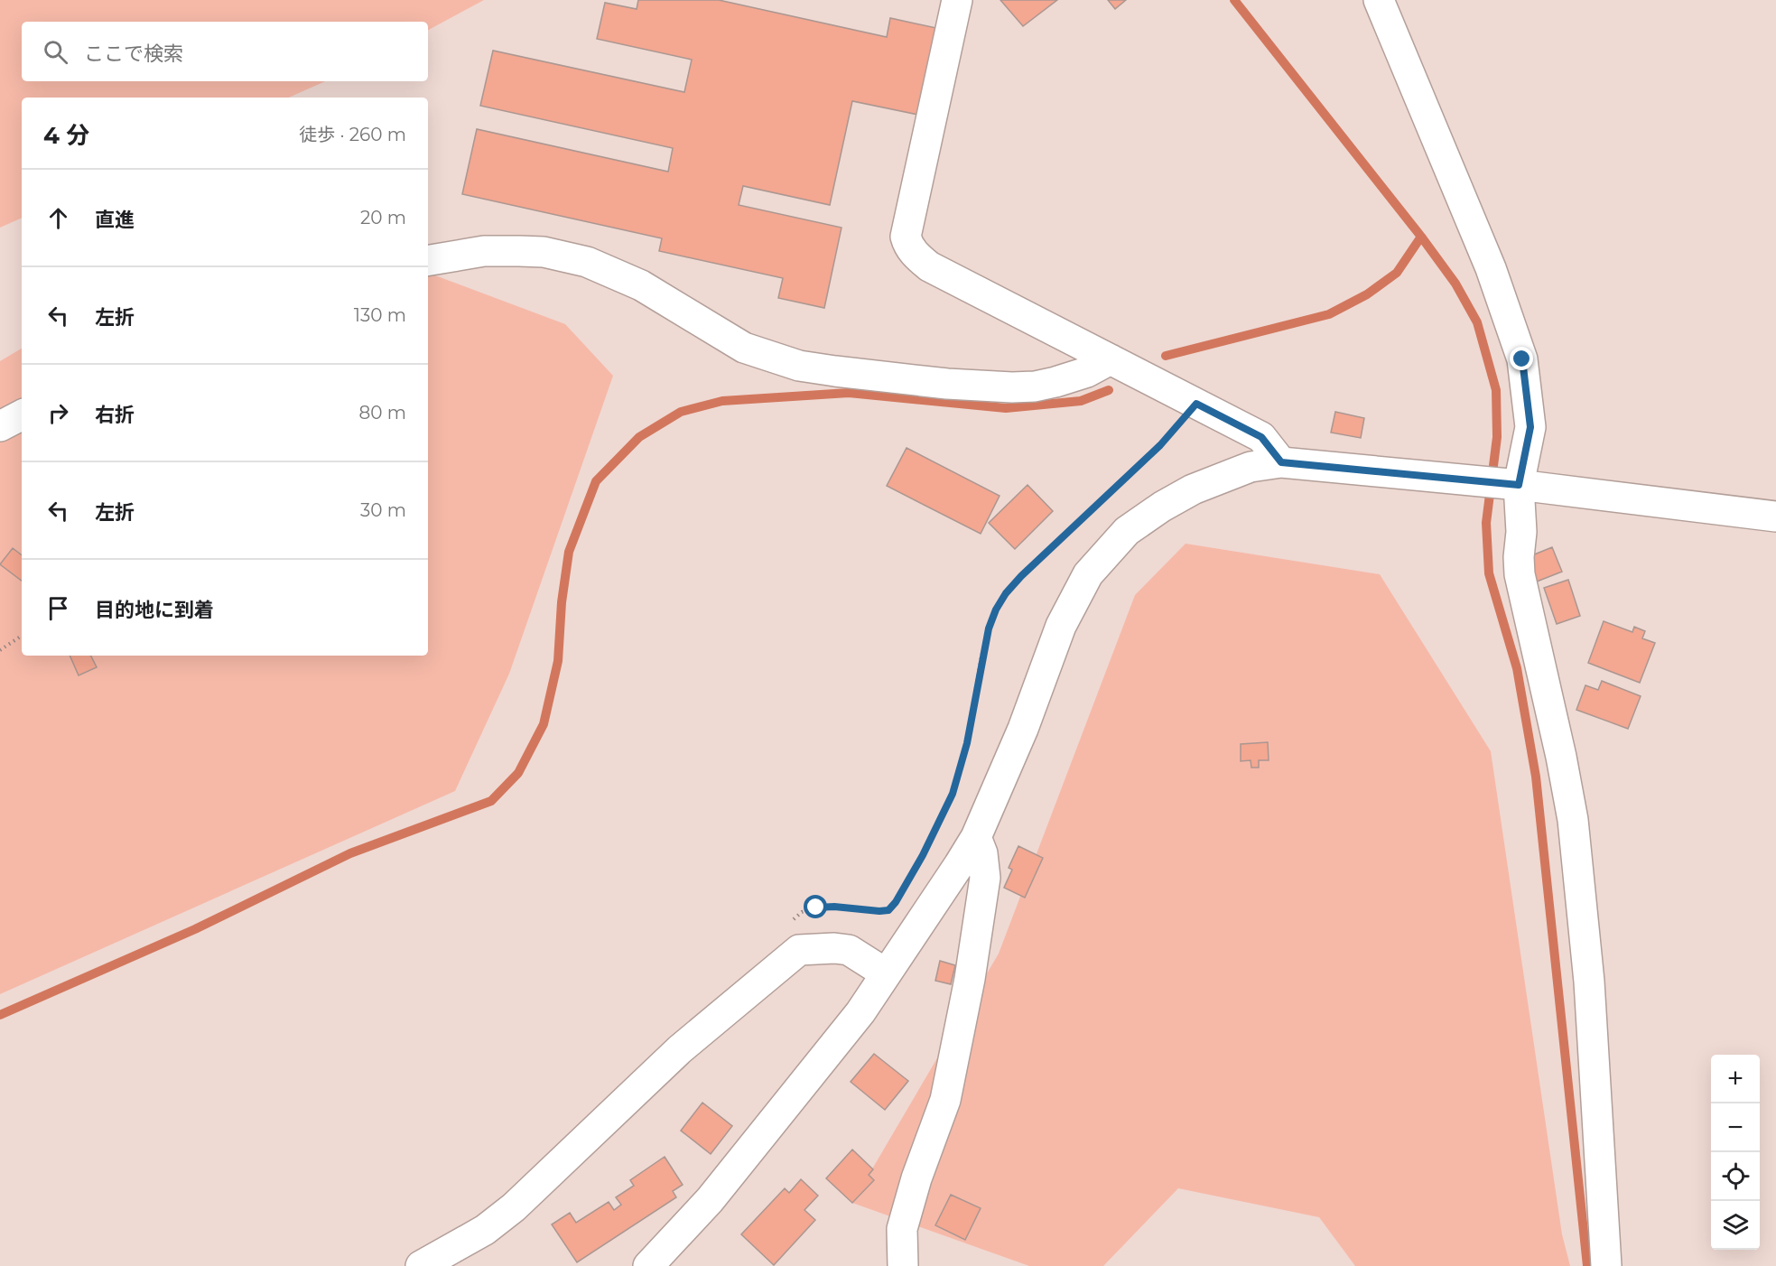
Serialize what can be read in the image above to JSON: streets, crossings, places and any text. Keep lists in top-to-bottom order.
{
  "page": {
    "search": "ここで検索",
    "heading": ["4 分", "徒歩 · 260 m"],
    "list": [
      ["直進", "20 m"],
      ["左折", "130 m"],
      ["右折", "80 m"],
      ["左折", "30 m"],
      "目的地に到着"
    ],
    "map_buttons": ["+", "−"]
  }
}
